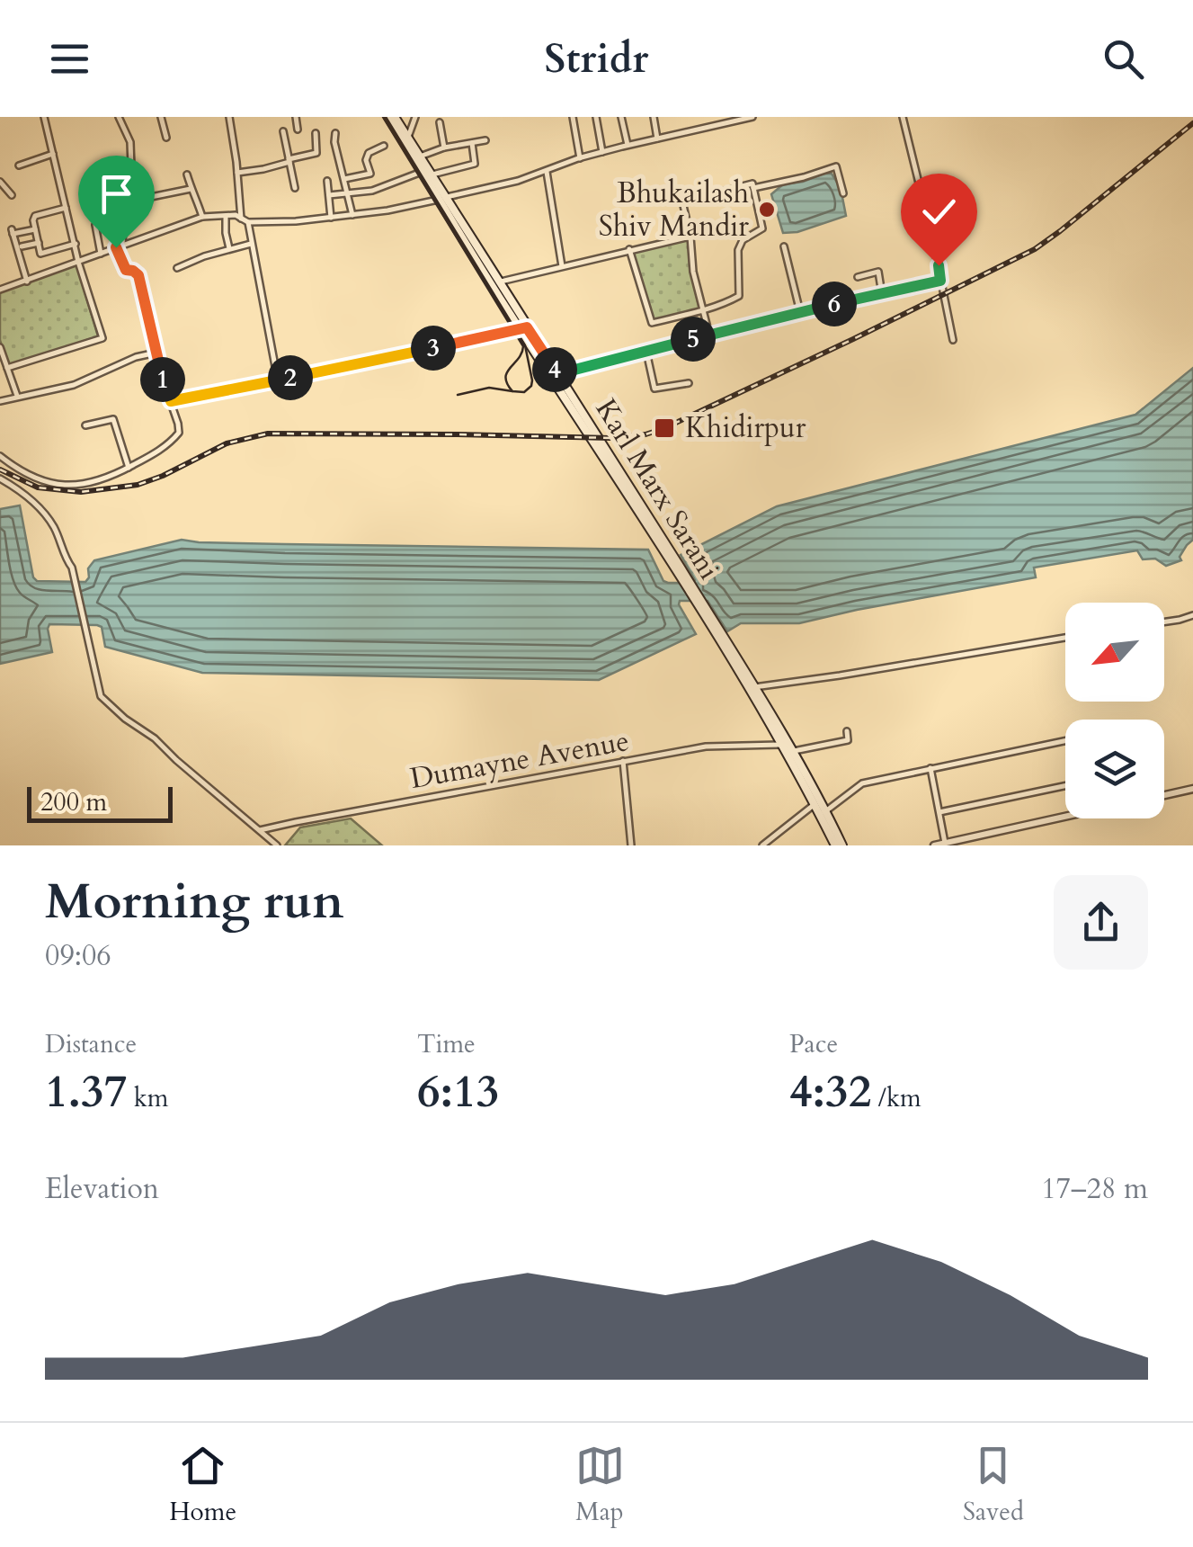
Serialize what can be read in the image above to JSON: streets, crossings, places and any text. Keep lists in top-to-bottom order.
{
  "streets": {
    "main road": ["Karl Marx Sarani"],
    "street": ["Dumayne Avenue"]
  },
  "crossings": [
    ["Karl Marx Sarani", "Dumayne Avenue"]
  ],
  "places": {
    "other": ["Bhukailash Shiv Mandir"],
    "transit": ["Khidirpur"]
  },
  "scale_bar": "200 m",
  "north": "bottom left",
  "page": {
    "header": "Stridr",
    "pins": [
      "6",
      "5",
      "3",
      "4",
      "2",
      "1"
    ],
    "scale": "200 m",
    "heading": ["Morning run", "09:06"],
    "stats": [
      ["Distance", "1.37 km"],
      ["Time", "6:13"],
      ["Pace", "4:32 /km"]
    ],
    "chart": ["Elevation", "17–28 m"],
    "tabs": ["Home", "Map", "Saved"]
  }
}
